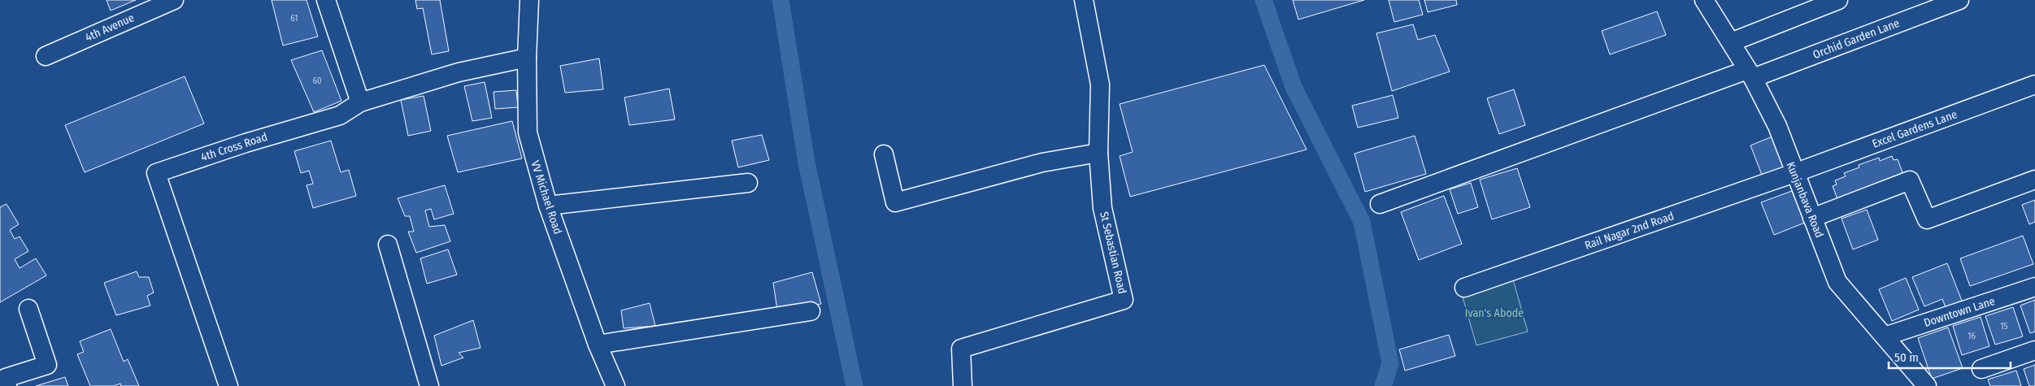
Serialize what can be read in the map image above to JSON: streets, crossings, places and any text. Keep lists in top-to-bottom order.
{
  "streets": {
    "street": [
      "4th Avenue",
      "Orchid Garden Lane",
      "Excel Gardens Lane",
      "4th Cross Road",
      "VV Michael Road",
      "Kunjanbava Road",
      "Rail Nagar 2nd Road",
      "St Sebastian Road",
      "Downtown Lane"
    ]
  },
  "crossings": [
    ["Orchid Garden Lane", "Kunjanbava Road"],
    ["Excel Gardens Lane", "Kunjanbava Road"],
    ["Excel Gardens Lane", "Rail Nagar 2nd Road"],
    ["4th Cross Road", "VV Michael Road"],
    ["Kunjanbava Road", "Rail Nagar 2nd Road"],
    ["Kunjanbava Road", "Downtown Lane"]
  ],
  "parks": ["Ivan's Abode"],
  "house_numbers": [
    "61",
    "60",
    "15",
    "16"
  ],
  "scale_bar": "50 m"
}
